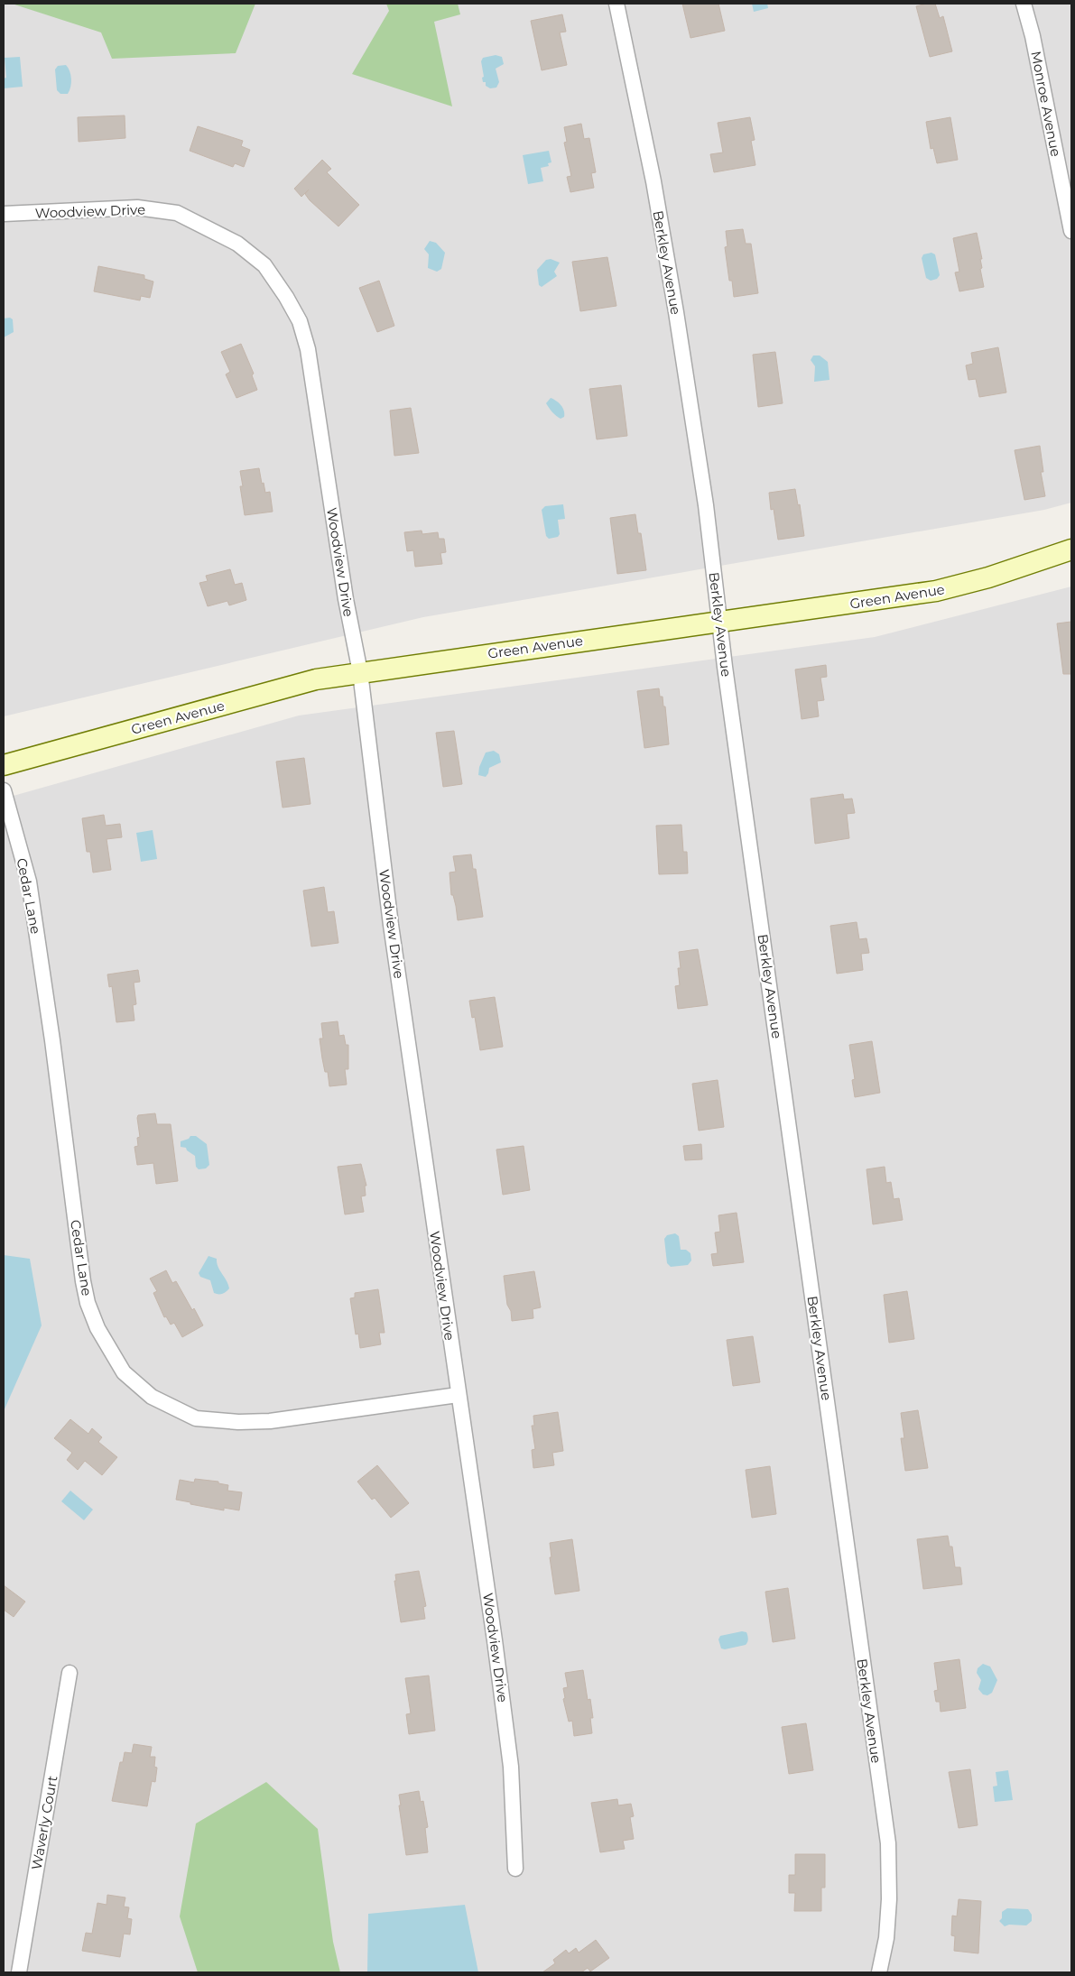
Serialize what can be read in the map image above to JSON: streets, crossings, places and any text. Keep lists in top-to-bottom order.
{
  "streets": {
    "street": [
      "Monroe Avenue",
      "Woodview Drive",
      "Berkley Avenue",
      "Green Avenue",
      "Cedar Lane",
      "Waverly Court"
    ]
  },
  "crossings": [
    ["Woodview Drive", "Green Avenue"],
    ["Woodview Drive", "Cedar Lane"],
    ["Berkley Avenue", "Green Avenue"]
  ]
}
